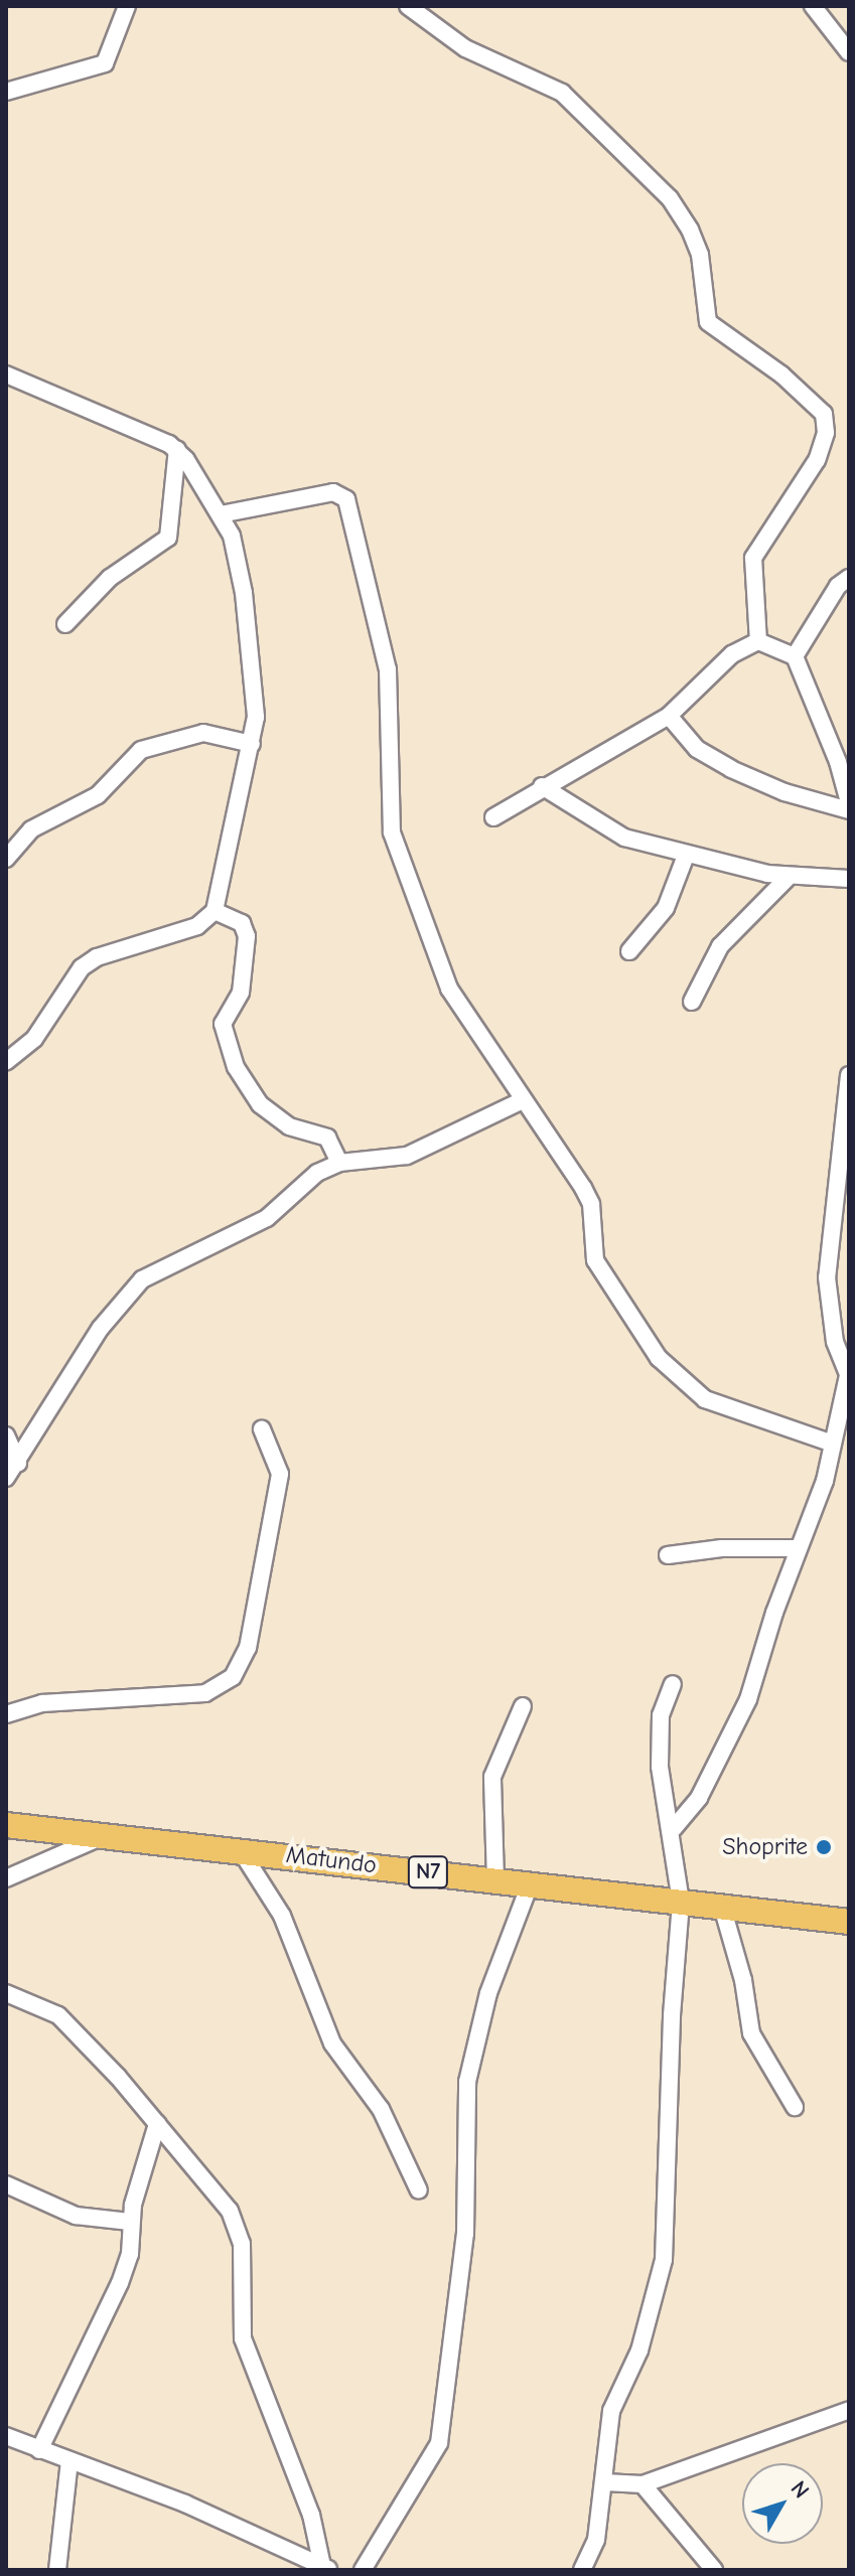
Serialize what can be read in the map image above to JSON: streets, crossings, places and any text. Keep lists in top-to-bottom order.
{
  "streets": {
    "main road": ["Matundo", "N7"]
  },
  "places": ["Shoprite"],
  "north": "top right"
}
